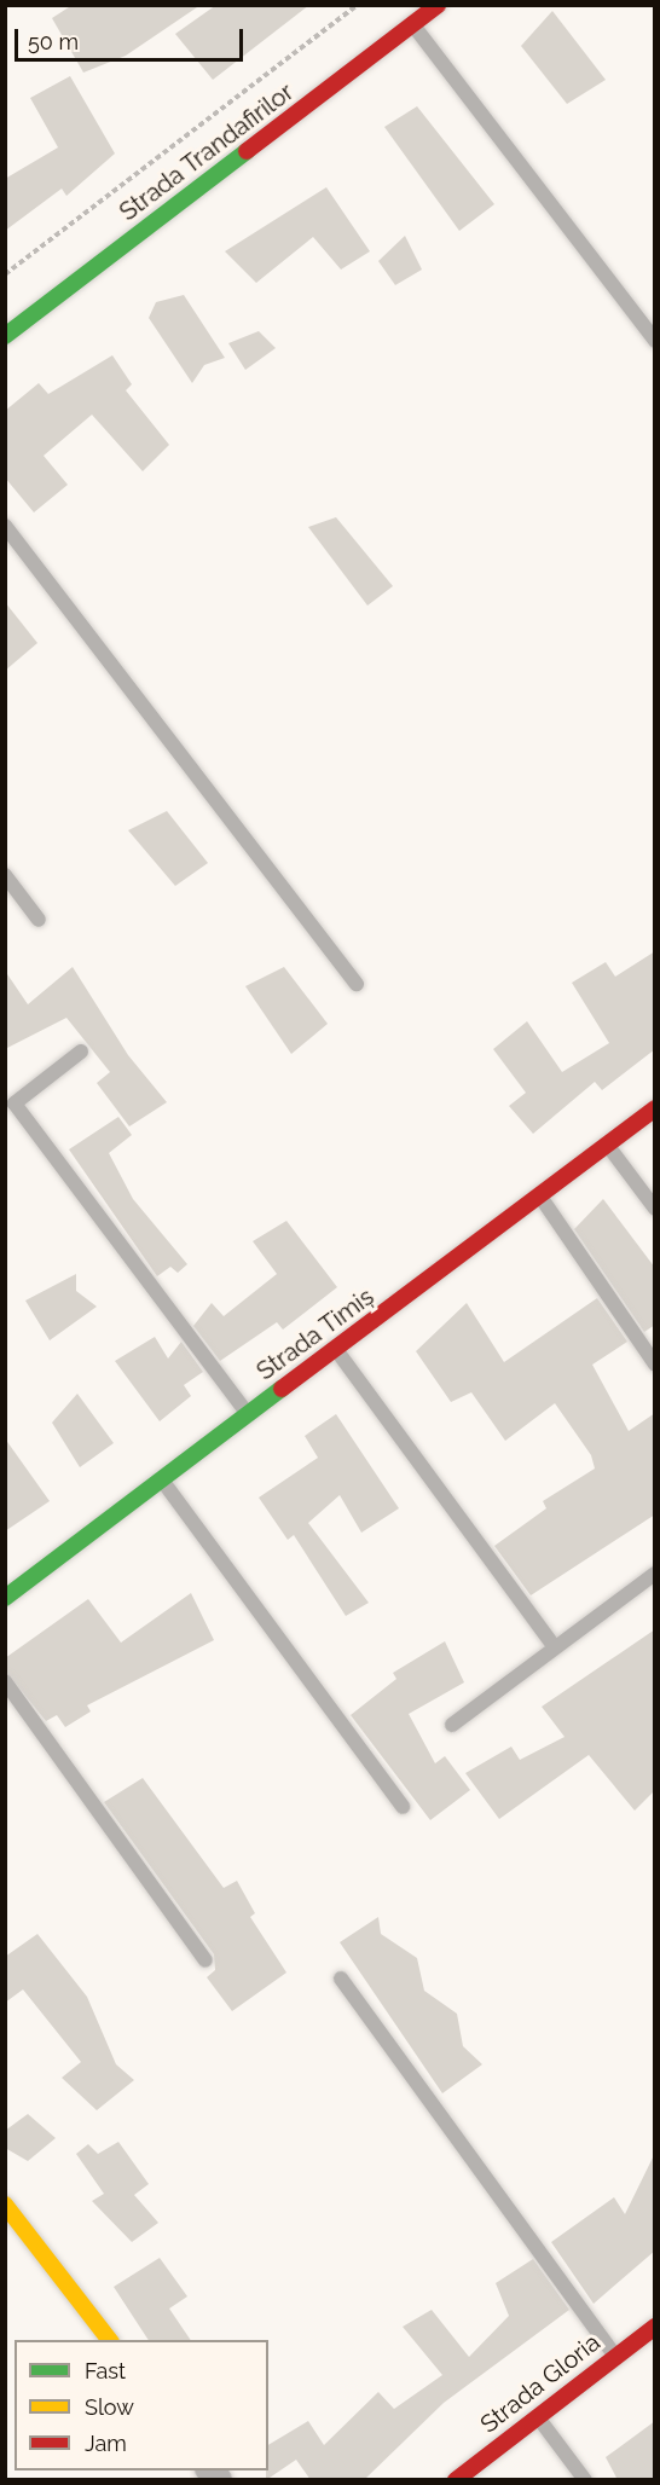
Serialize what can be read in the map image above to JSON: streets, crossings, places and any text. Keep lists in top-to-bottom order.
{
  "streets": {
    "street": ["Strada Trandafirilor", "Strada Timiș", "Strada Gloria"]
  },
  "legend": ["Fast", "Slow", "Jam"],
  "scale_bar": "50 m"
}
